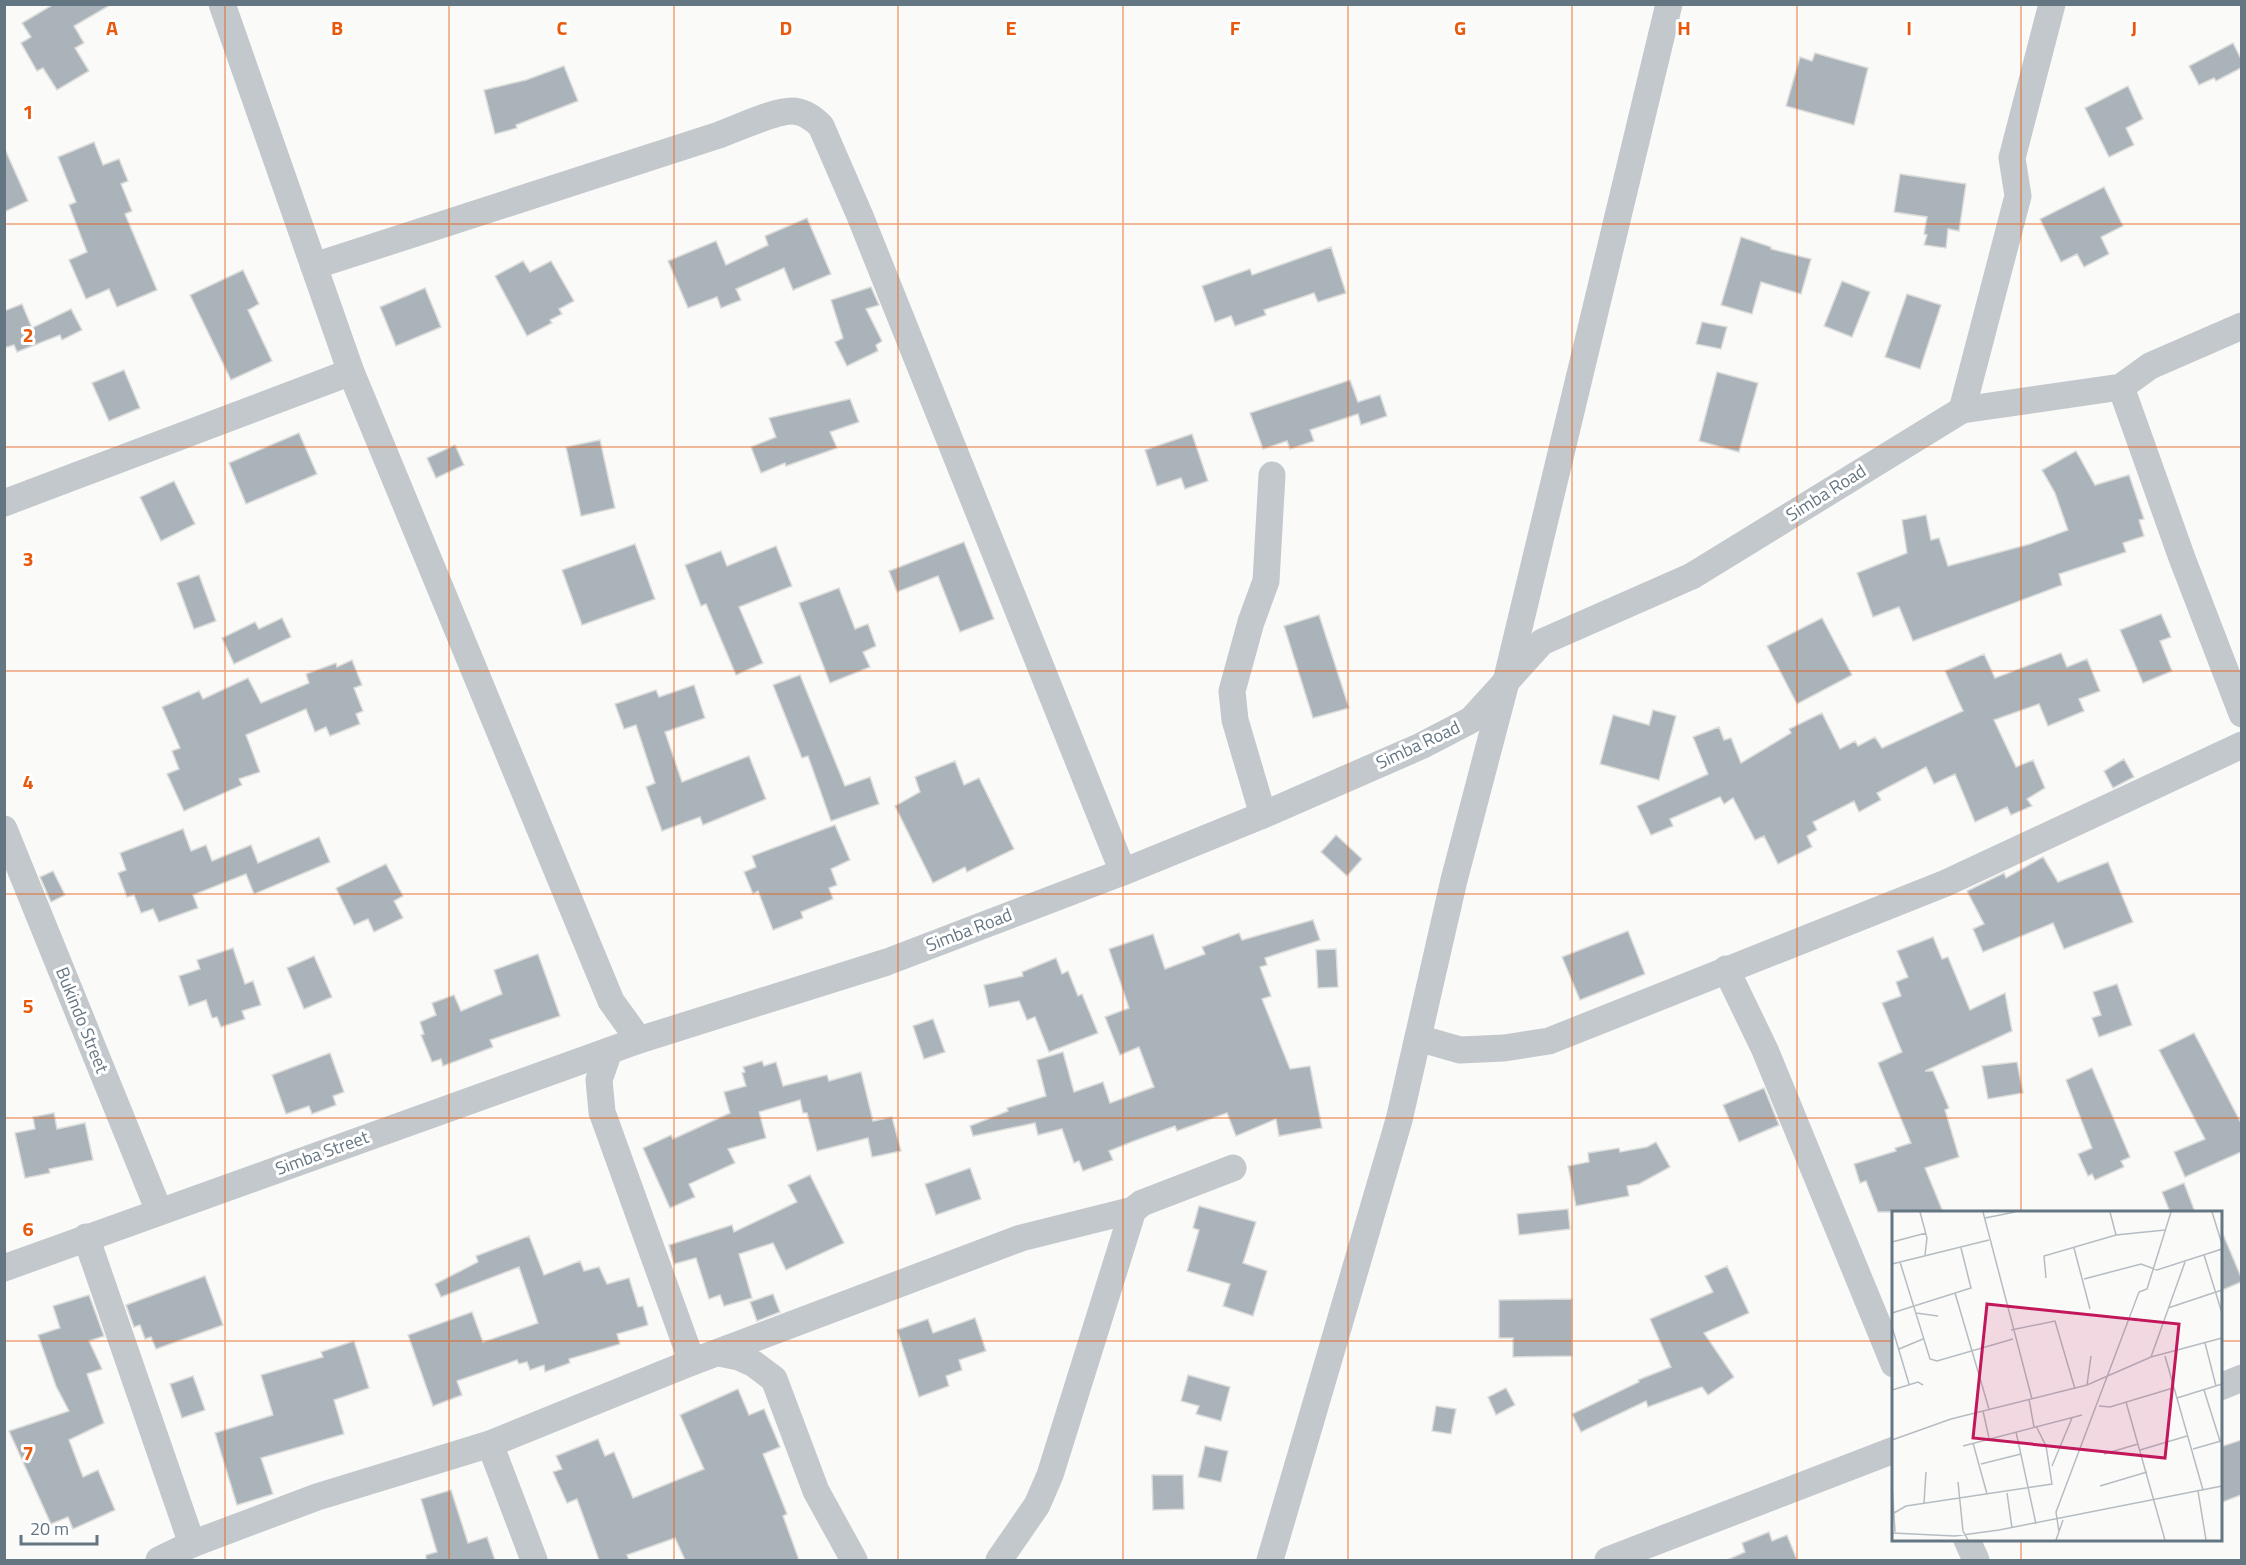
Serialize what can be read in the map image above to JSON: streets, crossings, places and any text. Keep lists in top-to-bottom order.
{
  "streets": {
    "street": ["Simba Road", "Bukindo Street", "Simba Street"]
  },
  "crossings": [
    ["Simba Road", "Simba Street"],
    ["Bukindo Street", "Simba Street"]
  ],
  "scale_bar": "20 m",
  "grid": {
    "columns": [
      "A",
      "B",
      "C",
      "D",
      "E",
      "F",
      "G",
      "H",
      "I",
      "J"
    ],
    "rows": [
      "1",
      "2",
      "3",
      "4",
      "5",
      "6",
      "7"
    ]
  }
}
